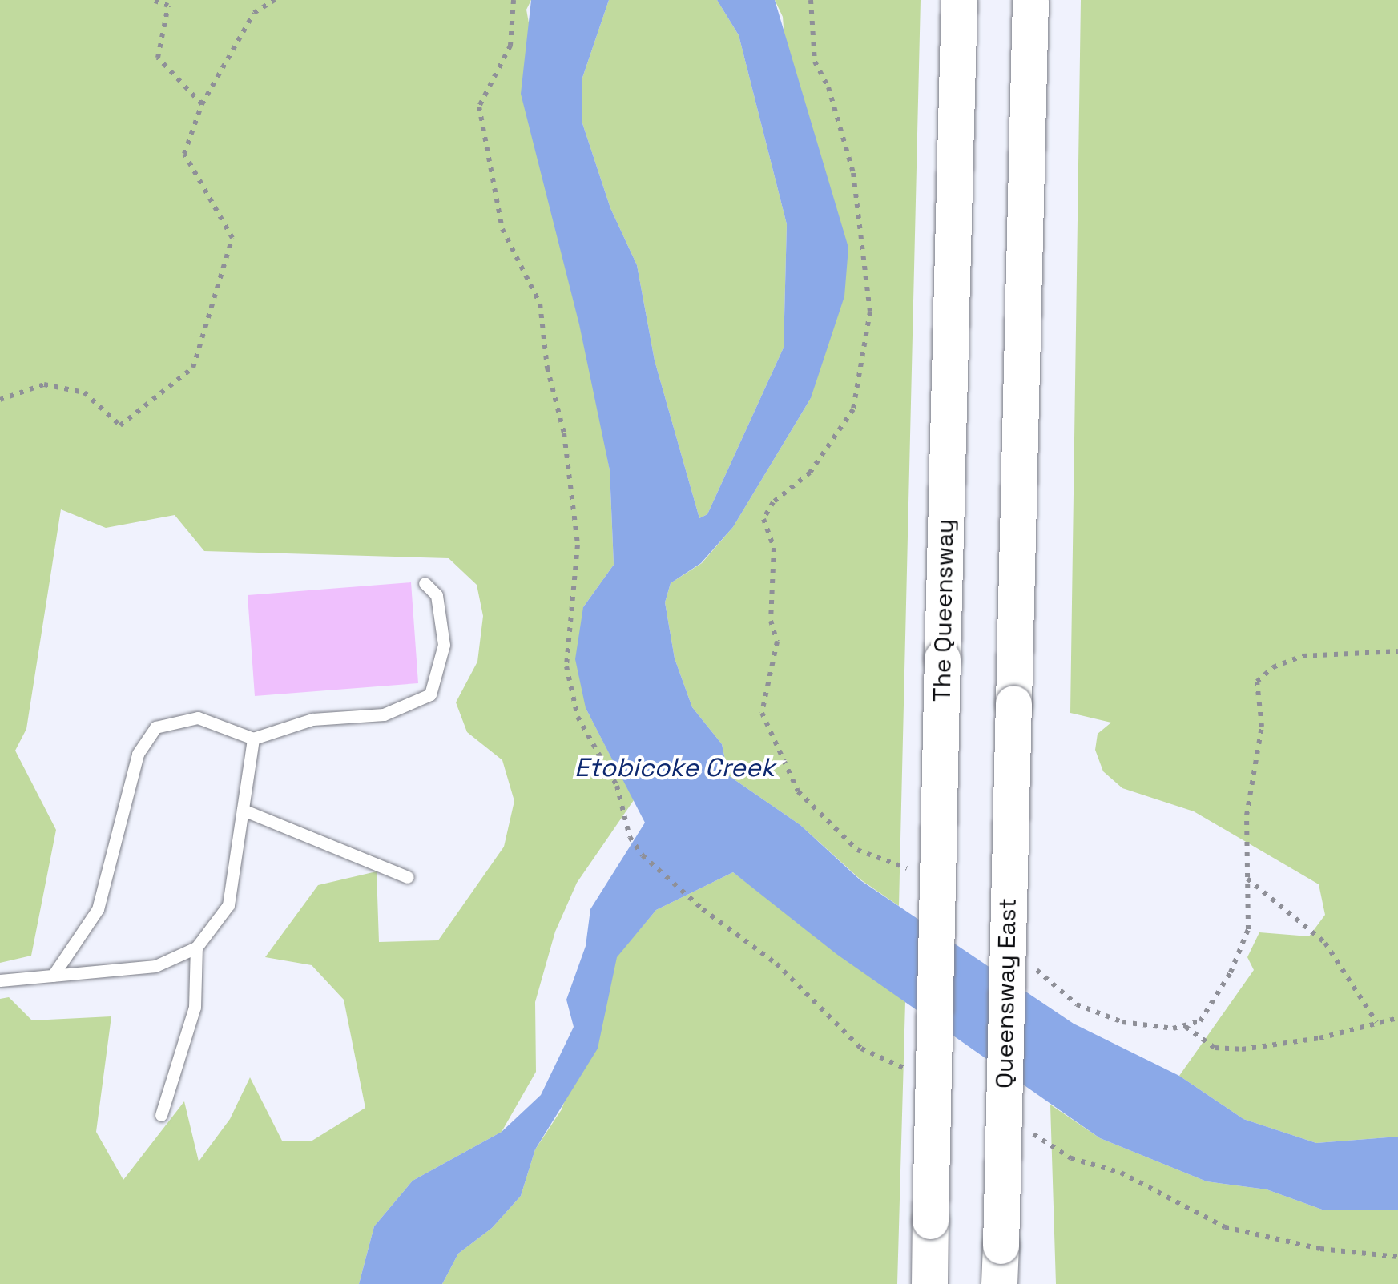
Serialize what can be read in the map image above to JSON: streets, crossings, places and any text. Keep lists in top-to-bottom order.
{
  "streets": {
    "main road": ["The Queensway", "Queensway East"]
  },
  "water": ["Etobicoke Creek"]
}
